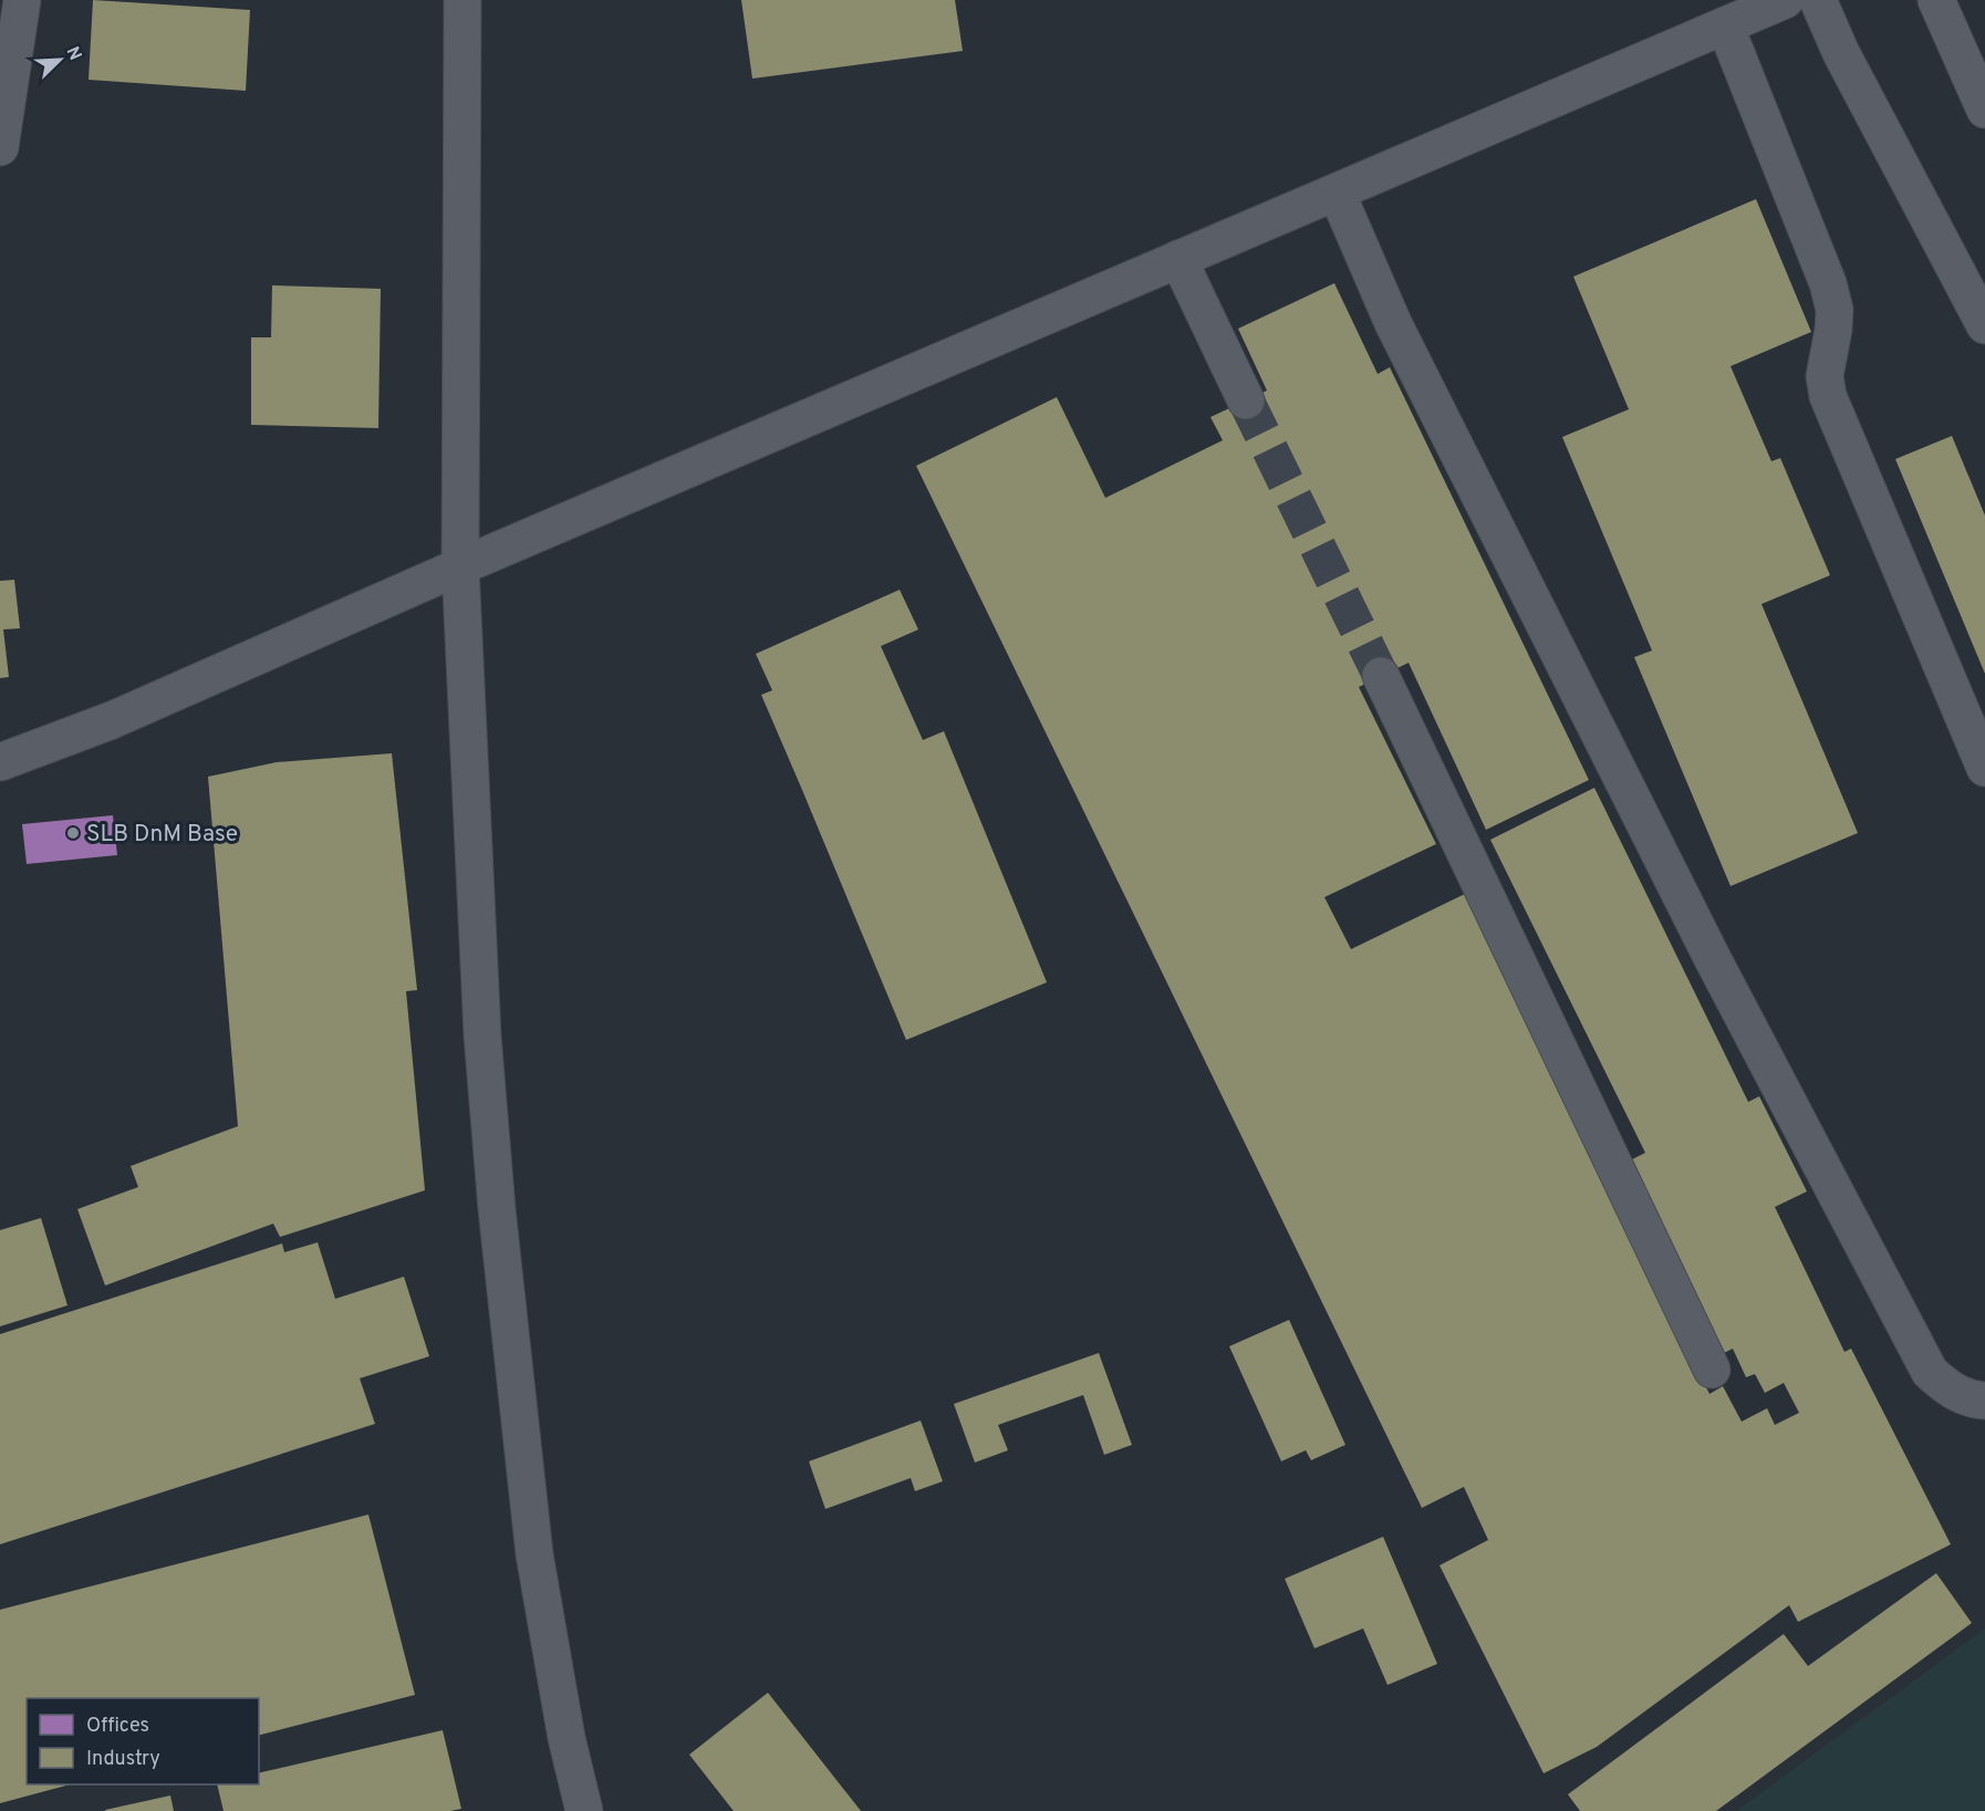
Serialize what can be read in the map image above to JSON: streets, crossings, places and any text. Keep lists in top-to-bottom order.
{
  "places": ["SLB DnM Base"],
  "legend": ["Offices", "Industry"],
  "north": "top right"
}
